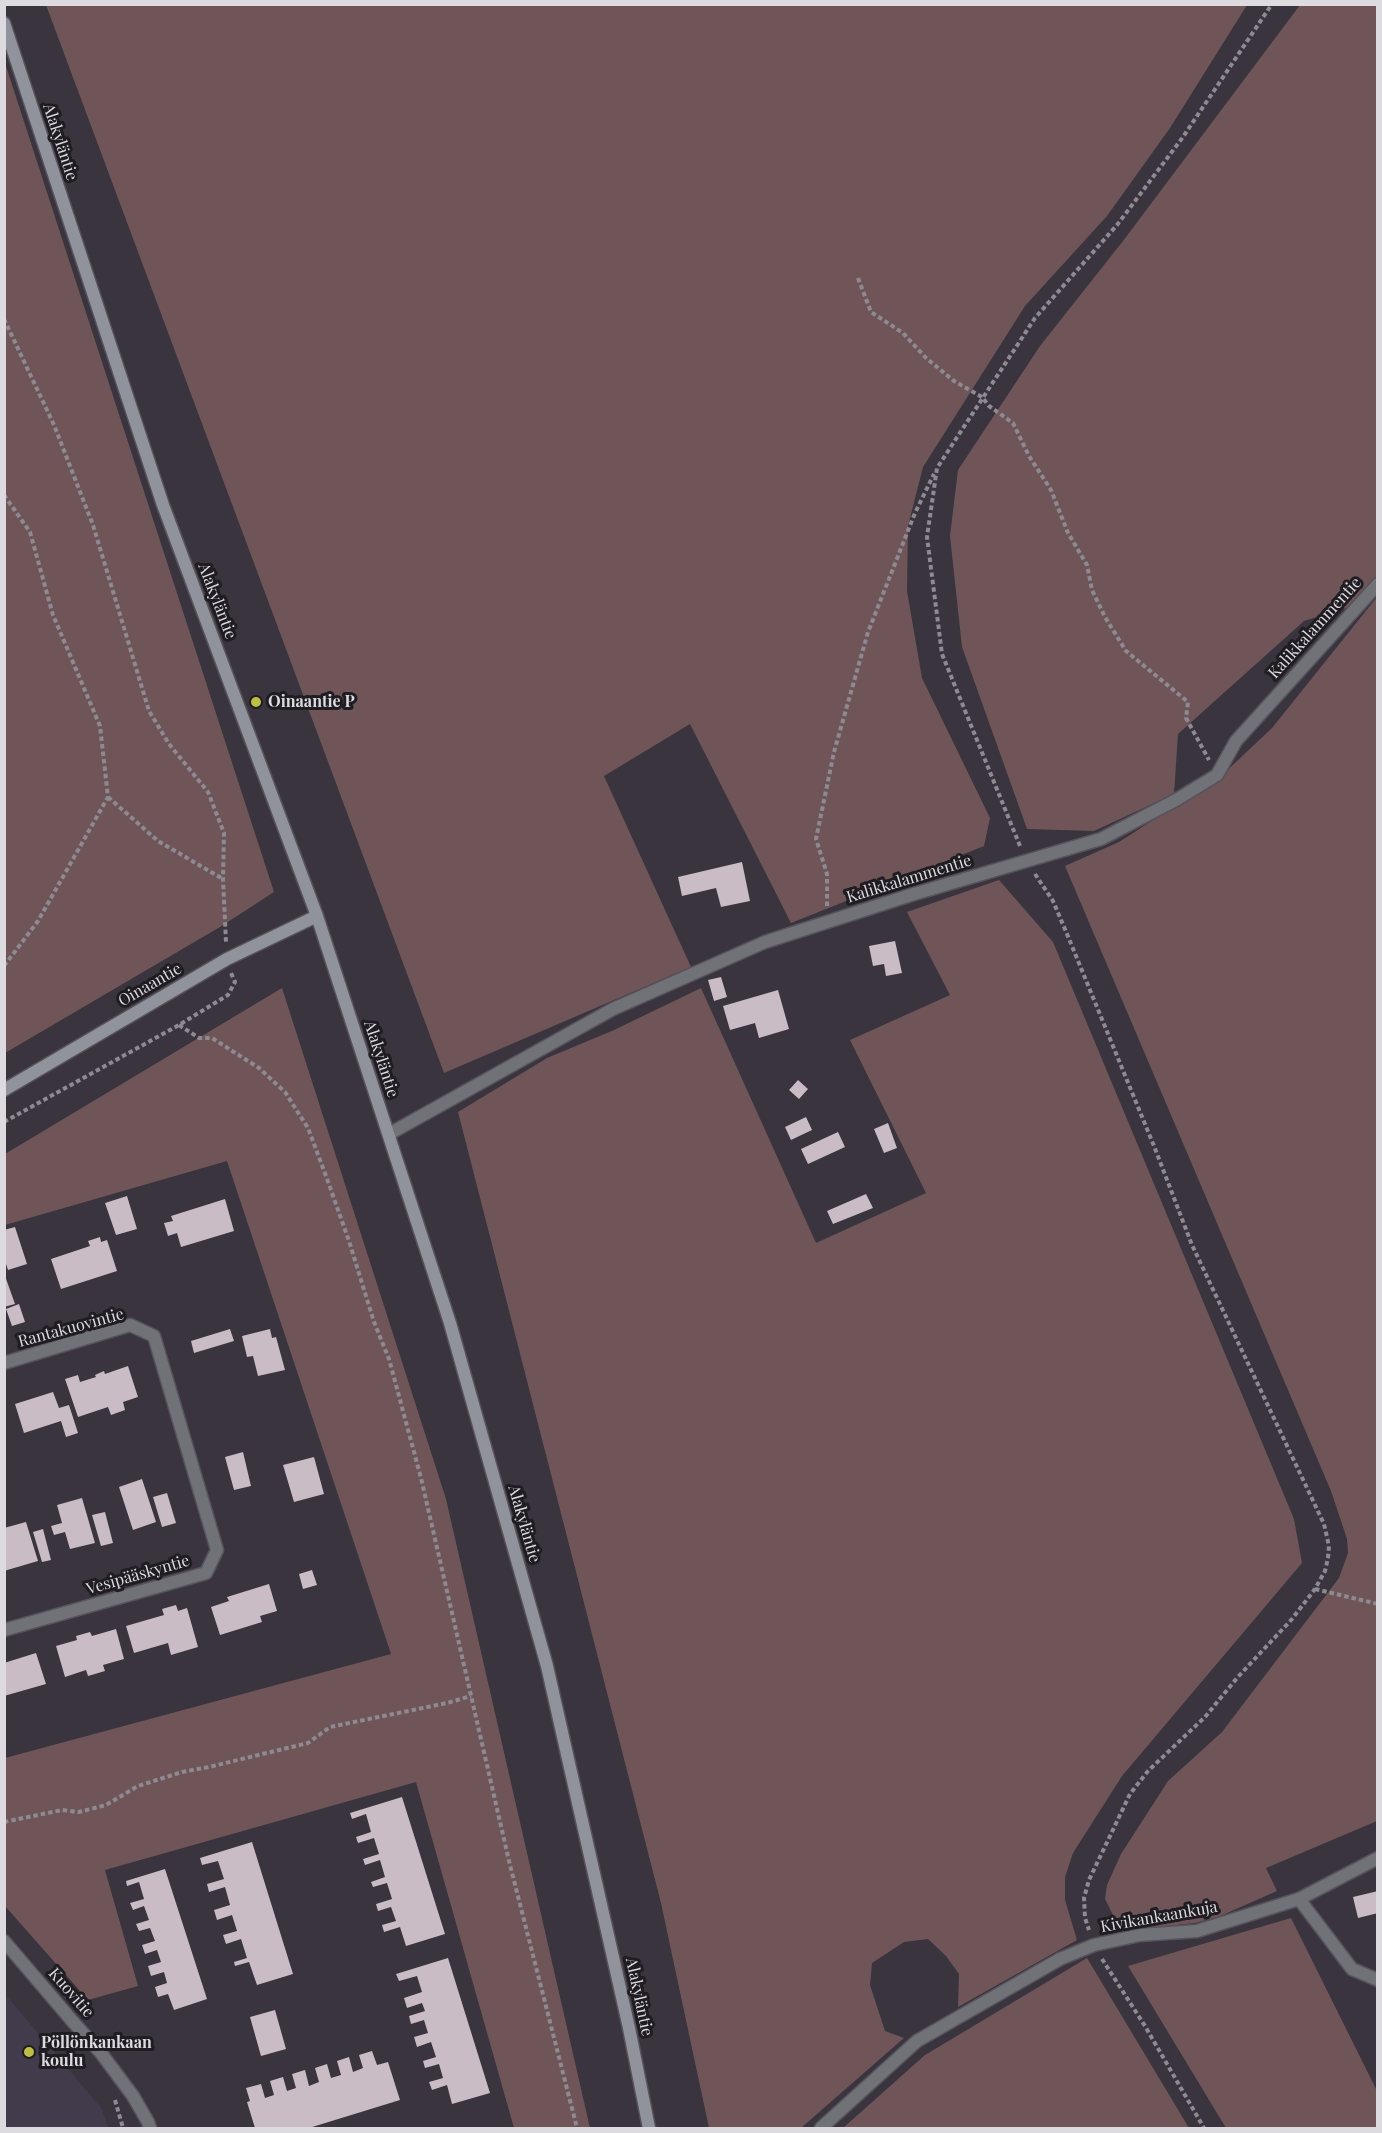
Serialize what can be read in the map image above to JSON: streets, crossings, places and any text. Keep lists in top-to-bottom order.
{
  "streets": {
    "main road": ["Alakyläntie", "Oinaantie"],
    "street": [
      "Kalikkalammentie",
      "Rantakuovintie",
      "Vesipääskyntie",
      "Kivikankaankuja",
      "Kuovitie"
    ]
  },
  "crossings": [
    ["Alakyläntie", "Kalikkalammentie"],
    ["Alakyläntie", "Oinaantie"],
    ["Rantakuovintie", "Vesipääskyntie"]
  ],
  "places": ["Oinaantie P", "Pöllönkankaan koulu"]
}
